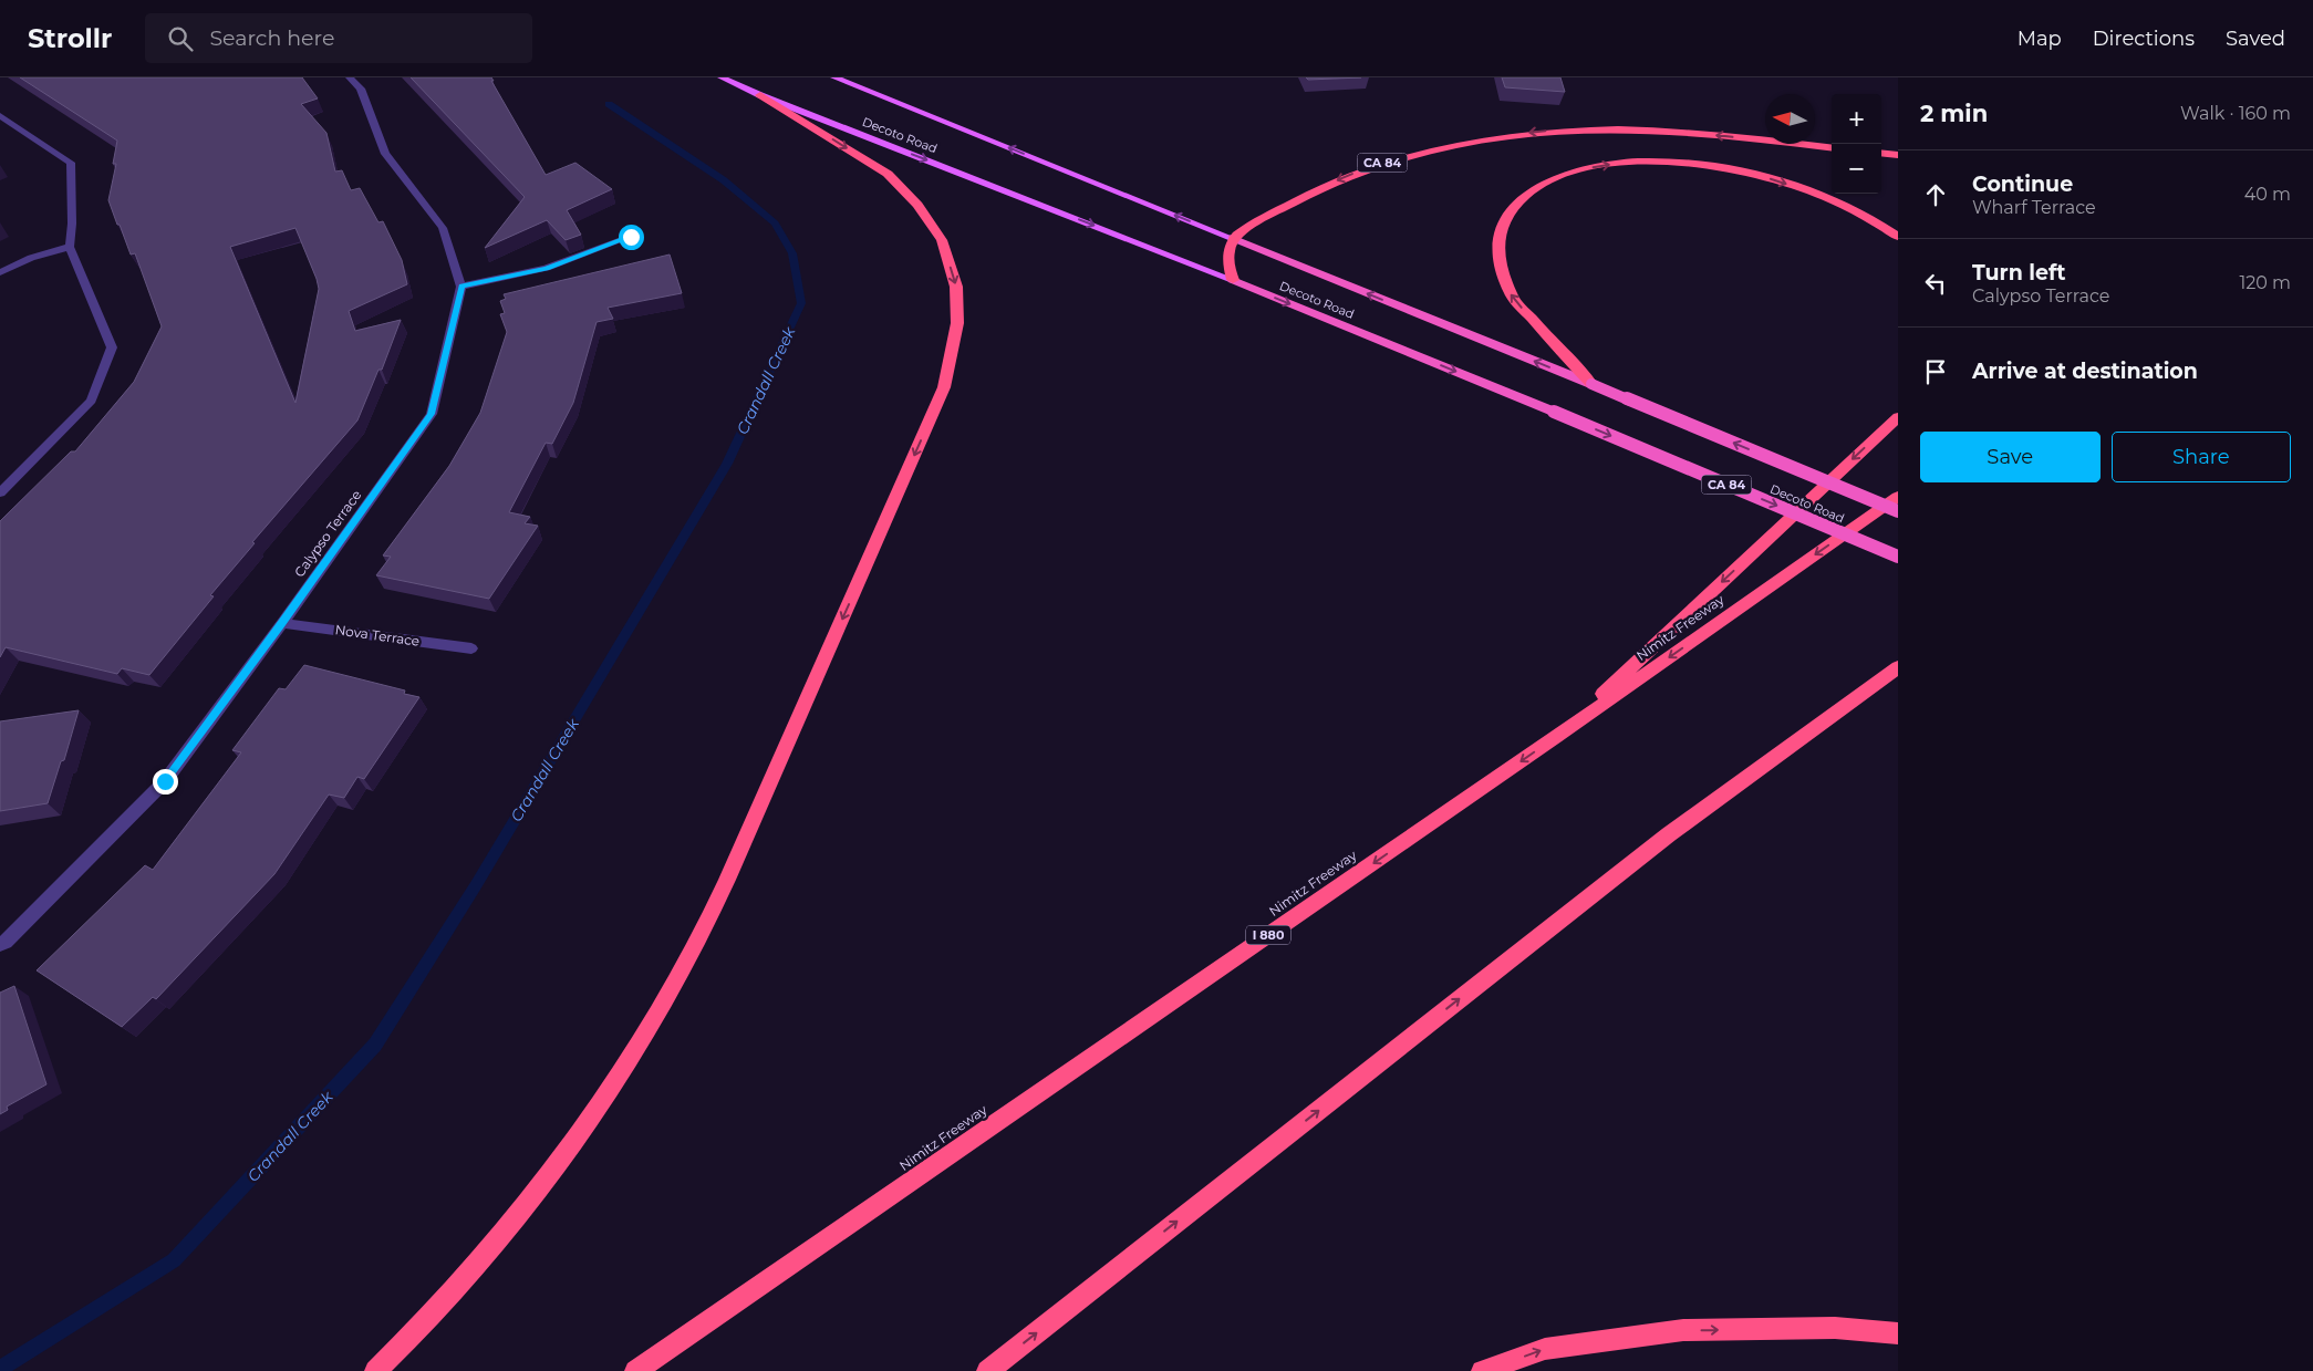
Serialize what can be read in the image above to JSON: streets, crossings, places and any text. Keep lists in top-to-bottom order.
{
  "streets": {
    "highway": [
      "Decoto Road",
      "CA 84",
      "Nimitz Freeway",
      "I 880"
    ],
    "street": ["Calypso Terrace", "Nova Terrace"]
  },
  "crossings": [
    ["Decoto Road", "CA 84"],
    ["Calypso Terrace", "Nova Terrace"]
  ],
  "water": ["Crandall Creek"],
  "north": "left",
  "page": {
    "header": "Strollr",
    "search": "Search here",
    "nav": ["Map", "Directions", "Saved"],
    "heading": ["2 min", "Walk · 160 m"],
    "map_buttons": ["+", "−"],
    "list": [
      ["Continue", "Wharf Terrace", "40 m"],
      ["Turn left", "Calypso Terrace", "120 m"],
      "Arrive at destination"
    ],
    "buttons": ["Save", "Share"]
  }
}
